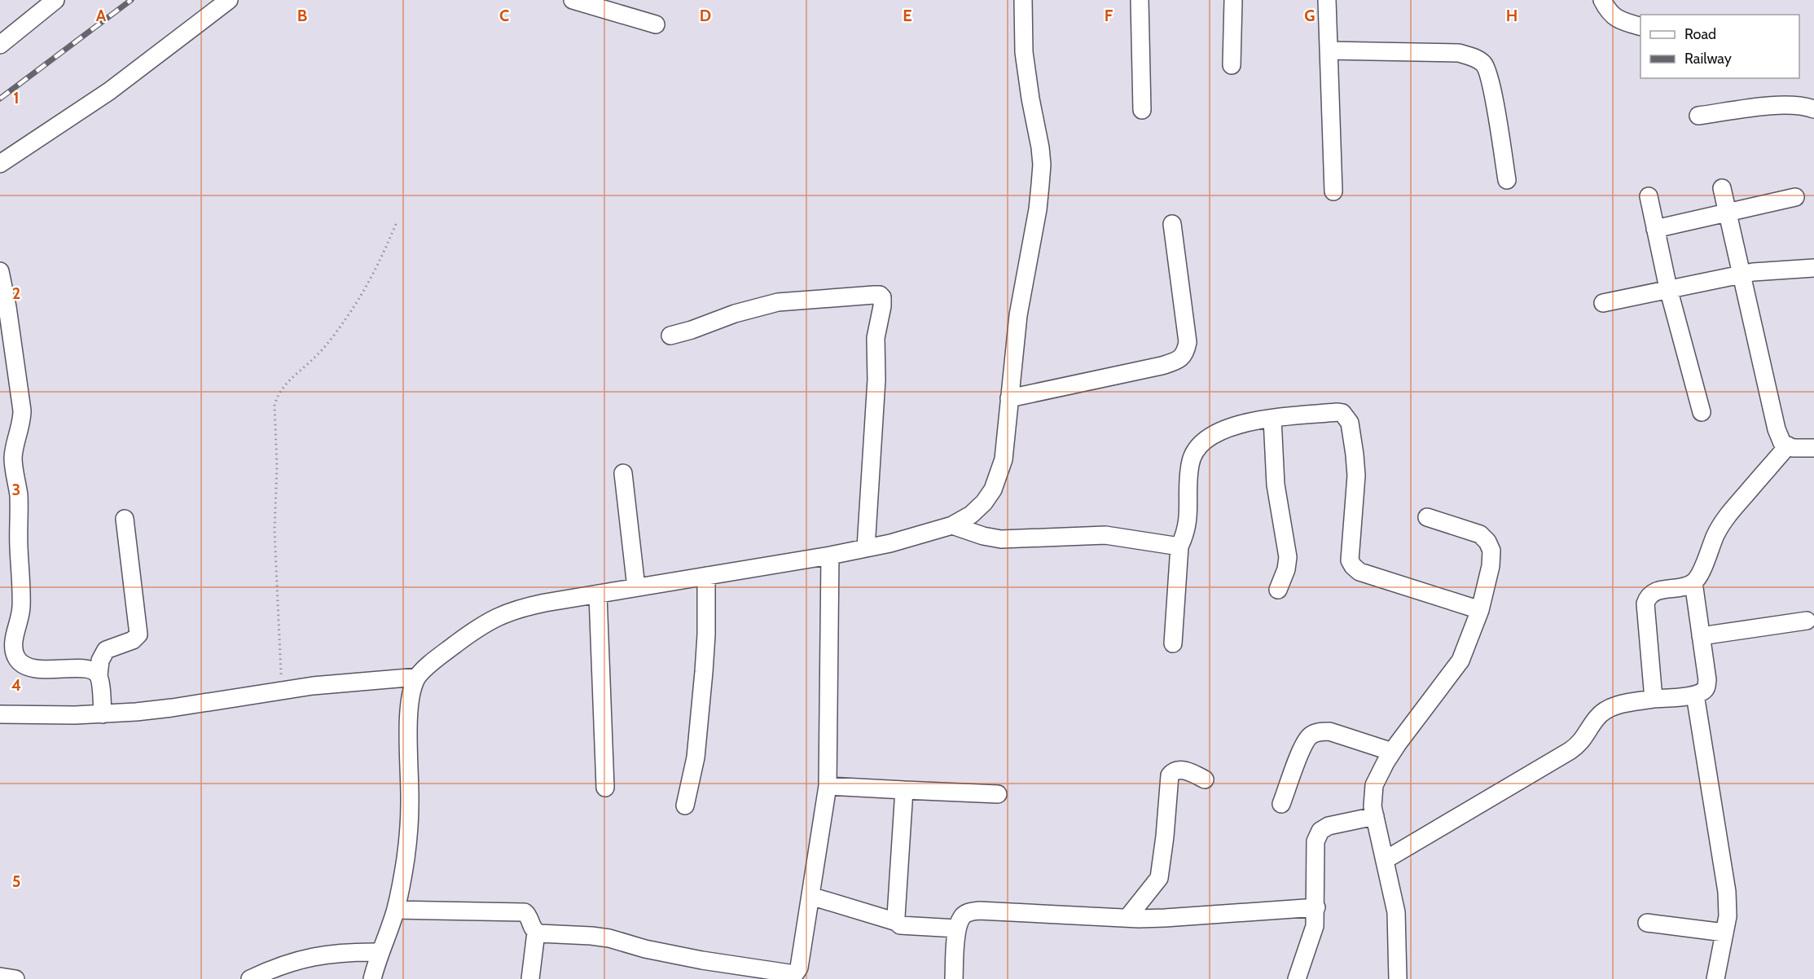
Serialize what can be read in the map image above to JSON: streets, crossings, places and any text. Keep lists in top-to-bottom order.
{
  "legend": ["Road", "Railway"],
  "grid": {
    "columns": [
      "A",
      "B",
      "C",
      "D",
      "E",
      "F",
      "G",
      "H"
    ],
    "rows": [
      "1",
      "2",
      "3",
      "4",
      "5"
    ]
  }
}
